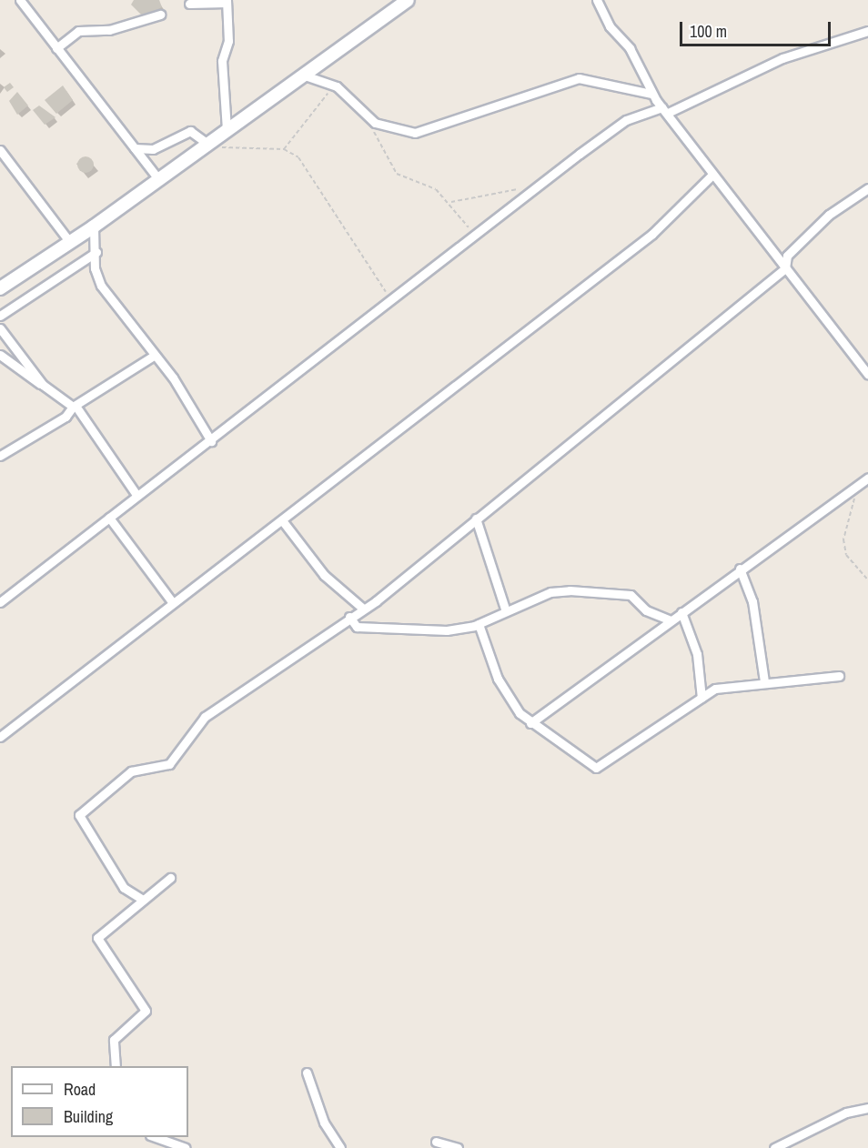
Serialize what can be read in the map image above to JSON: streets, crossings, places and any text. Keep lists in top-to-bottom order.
{
  "legend": ["Road", "Building"],
  "scale_bar": "100 m"
}
